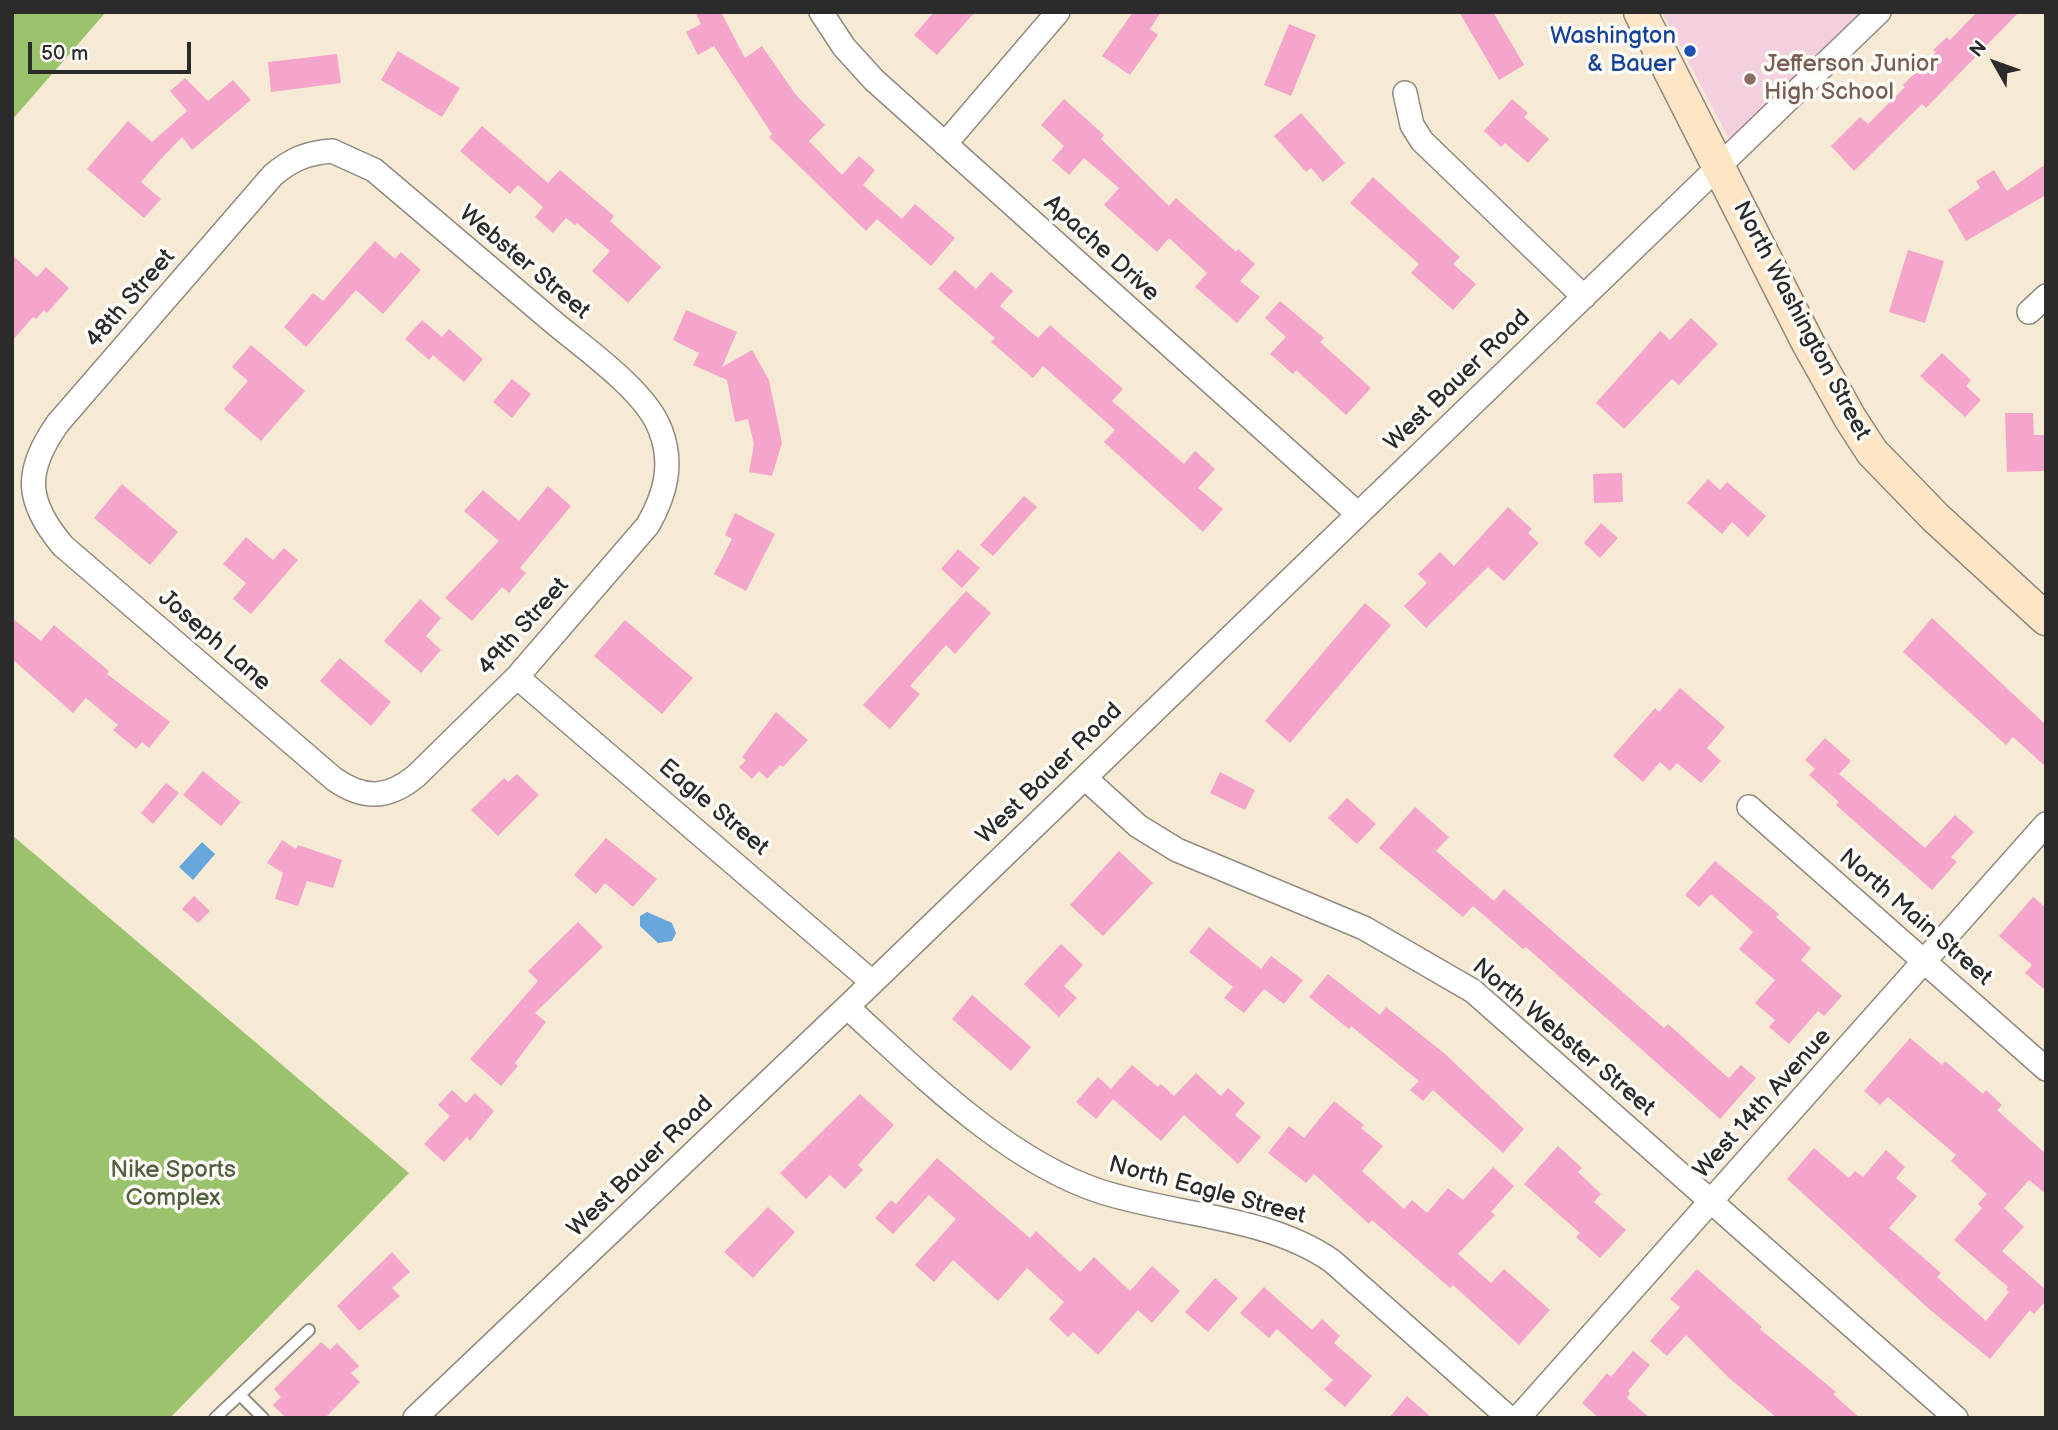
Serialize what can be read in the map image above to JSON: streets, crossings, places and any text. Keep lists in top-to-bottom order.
{
  "streets": {
    "main road": ["North Washington Street"],
    "street": [
      "Apache Drive",
      "Webster Street",
      "48th Street",
      "West Bauer Road",
      "49th Street",
      "Joseph Lane",
      "Eagle Street",
      "North Main Street",
      "North Webster Street",
      "West 14th Avenue",
      "North Eagle Street"
    ]
  },
  "crossings": [
    ["Apache Drive", "West Bauer Road"],
    ["Webster Street", "48th Street"],
    ["Webster Street", "49th Street"],
    ["48th Street", "Joseph Lane"],
    ["North Washington Street", "West Bauer Road"],
    ["West Bauer Road", "Eagle Street"],
    ["West Bauer Road", "North Webster Street"],
    ["West Bauer Road", "North Eagle Street"],
    ["49th Street", "Joseph Lane"],
    ["49th Street", "Eagle Street"],
    ["North Main Street", "West 14th Avenue"],
    ["North Webster Street", "West 14th Avenue"]
  ],
  "parks": ["Nike Sports Complex"],
  "places": ["Washington & Bauer", "Jefferson Junior High School"],
  "scale_bar": "50 m",
  "north": "top left"
}
